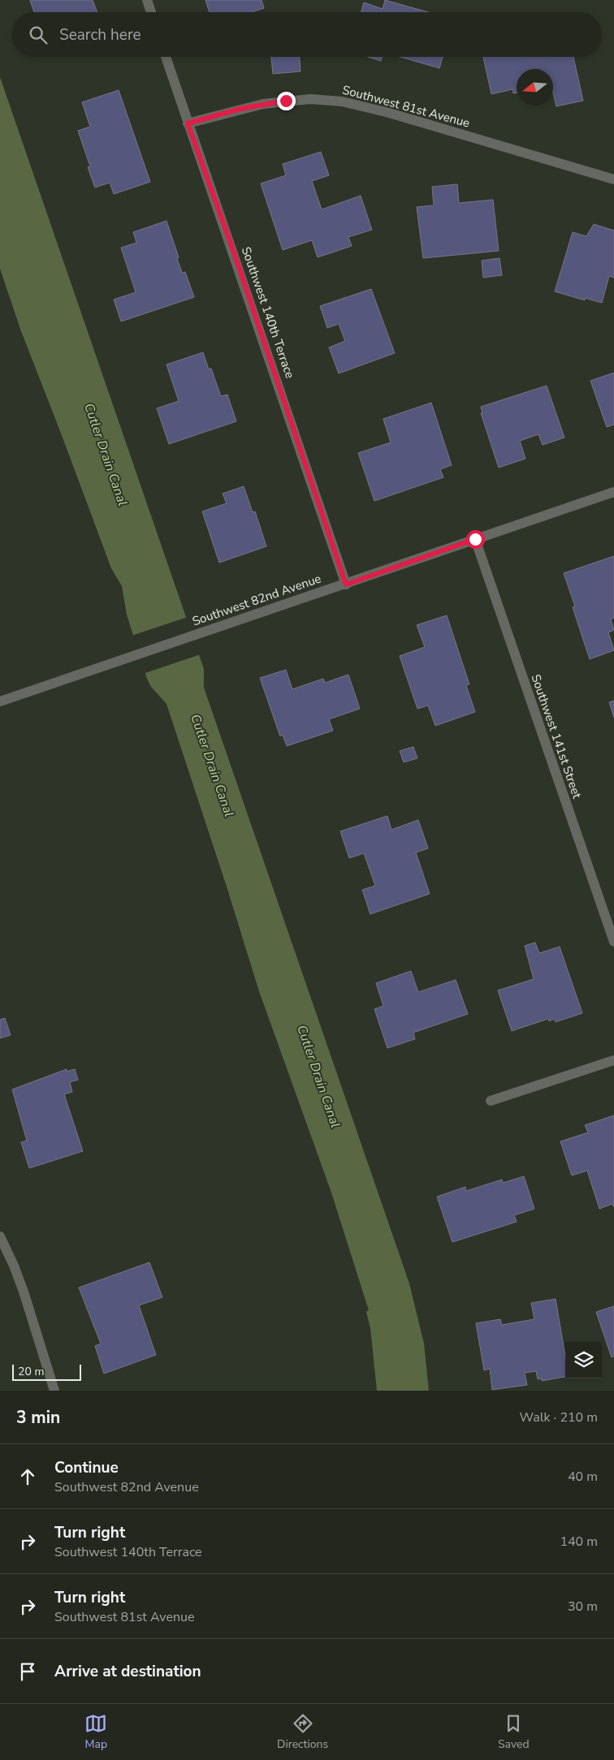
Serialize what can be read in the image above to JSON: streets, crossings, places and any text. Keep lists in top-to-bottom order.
{
  "streets": {
    "street": [
      "Southwest 81st Avenue",
      "Southwest 140th Terrace",
      "Southwest 82nd Avenue",
      "Southwest 141st Street"
    ]
  },
  "crossings": [
    ["Southwest 81st Avenue", "Southwest 140th Terrace"],
    ["Southwest 140th Terrace", "Southwest 82nd Avenue"],
    ["Southwest 82nd Avenue", "Southwest 141st Street"]
  ],
  "water": ["Cutler Drain Canal"],
  "scale_bar": "20 m",
  "north": "left",
  "page": {
    "search": "Search here",
    "scale": "20 m",
    "heading": ["3 min", "Walk · 210 m"],
    "list": [
      ["Continue", "Southwest 82nd Avenue", "40 m"],
      ["Turn right", "Southwest 140th Terrace", "140 m"],
      ["Turn right", "Southwest 81st Avenue", "30 m"],
      "Arrive at destination"
    ],
    "nav": ["Map", "Directions", "Saved"]
  }
}
